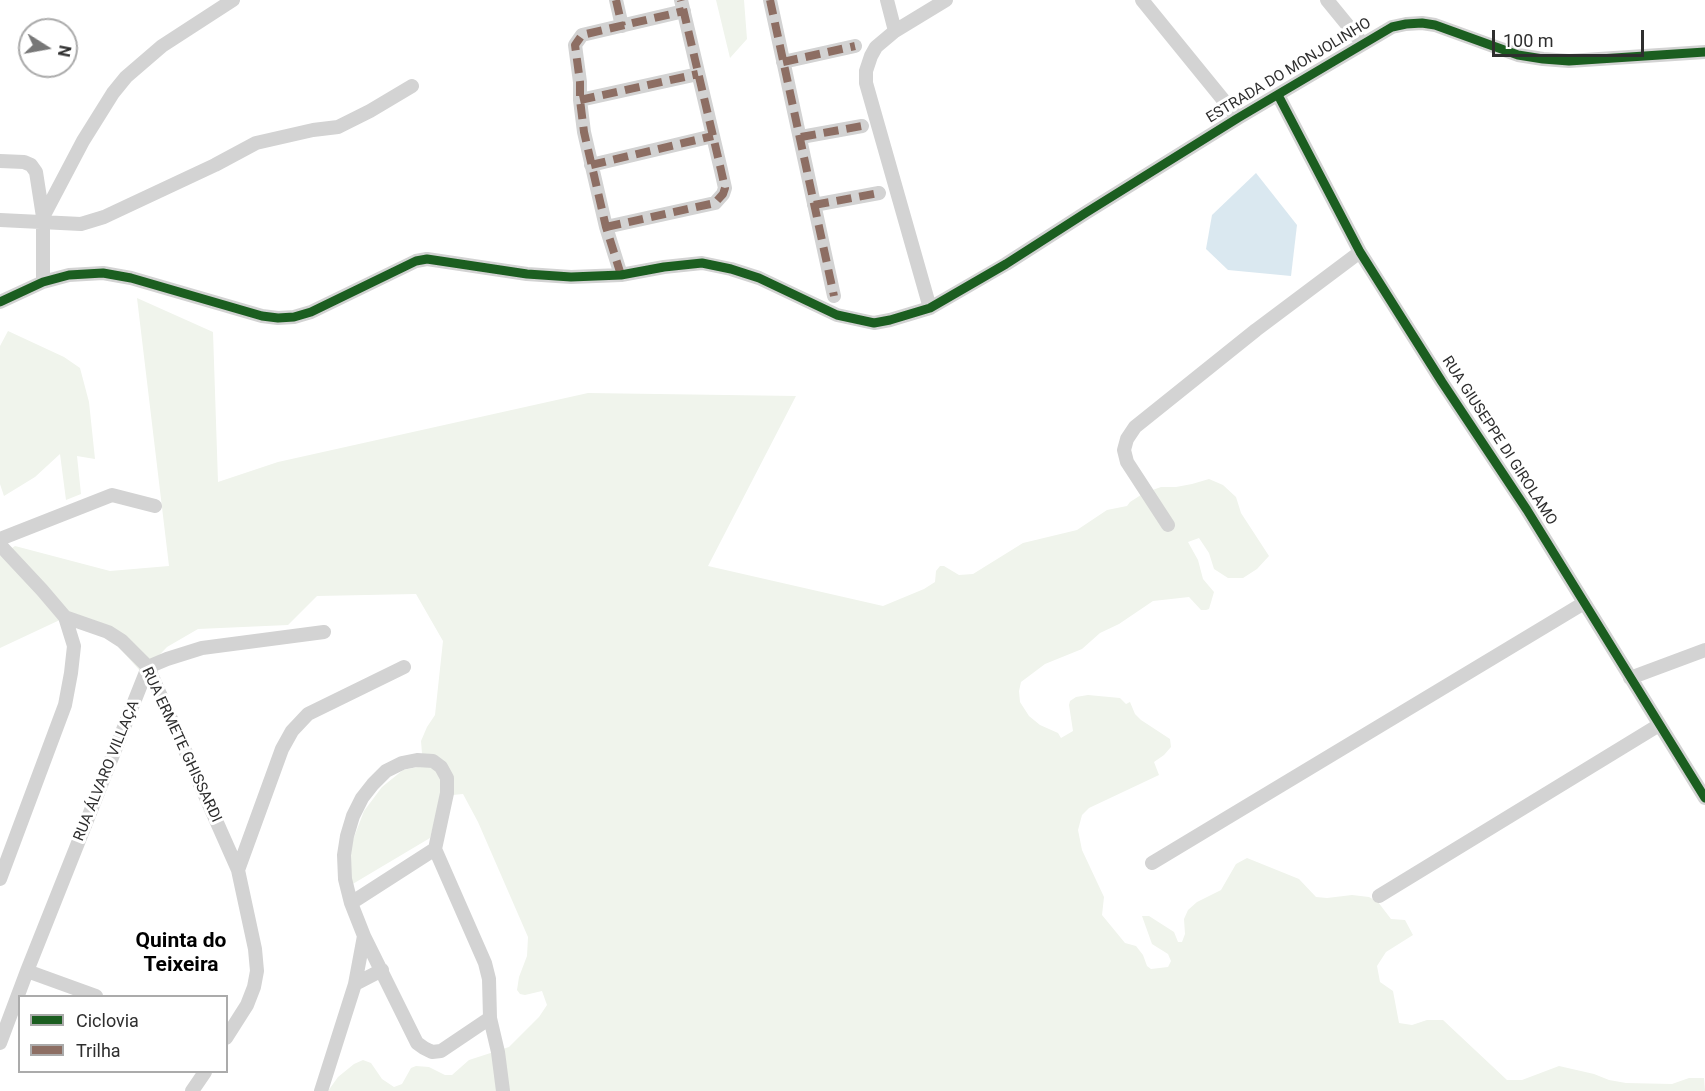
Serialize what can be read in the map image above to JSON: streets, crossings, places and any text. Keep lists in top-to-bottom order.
{
  "streets": {
    "street": [
      "ESTRADA DO MONJOLINHO",
      "RUA GIUSEPPE DI GIROLAMO",
      "RUA ERMETE GHISSARDI",
      "RUA ÁLVARO VILLAÇA"
    ]
  },
  "crossings": [
    ["ESTRADA DO MONJOLINHO", "RUA GIUSEPPE DI GIROLAMO"],
    ["RUA ERMETE GHISSARDI", "RUA ÁLVARO VILLAÇA"]
  ],
  "districts": ["Quinta do Teixeira"],
  "legend": ["Ciclovia", "Trilha"],
  "scale_bar": "100 m",
  "north": "right"
}
